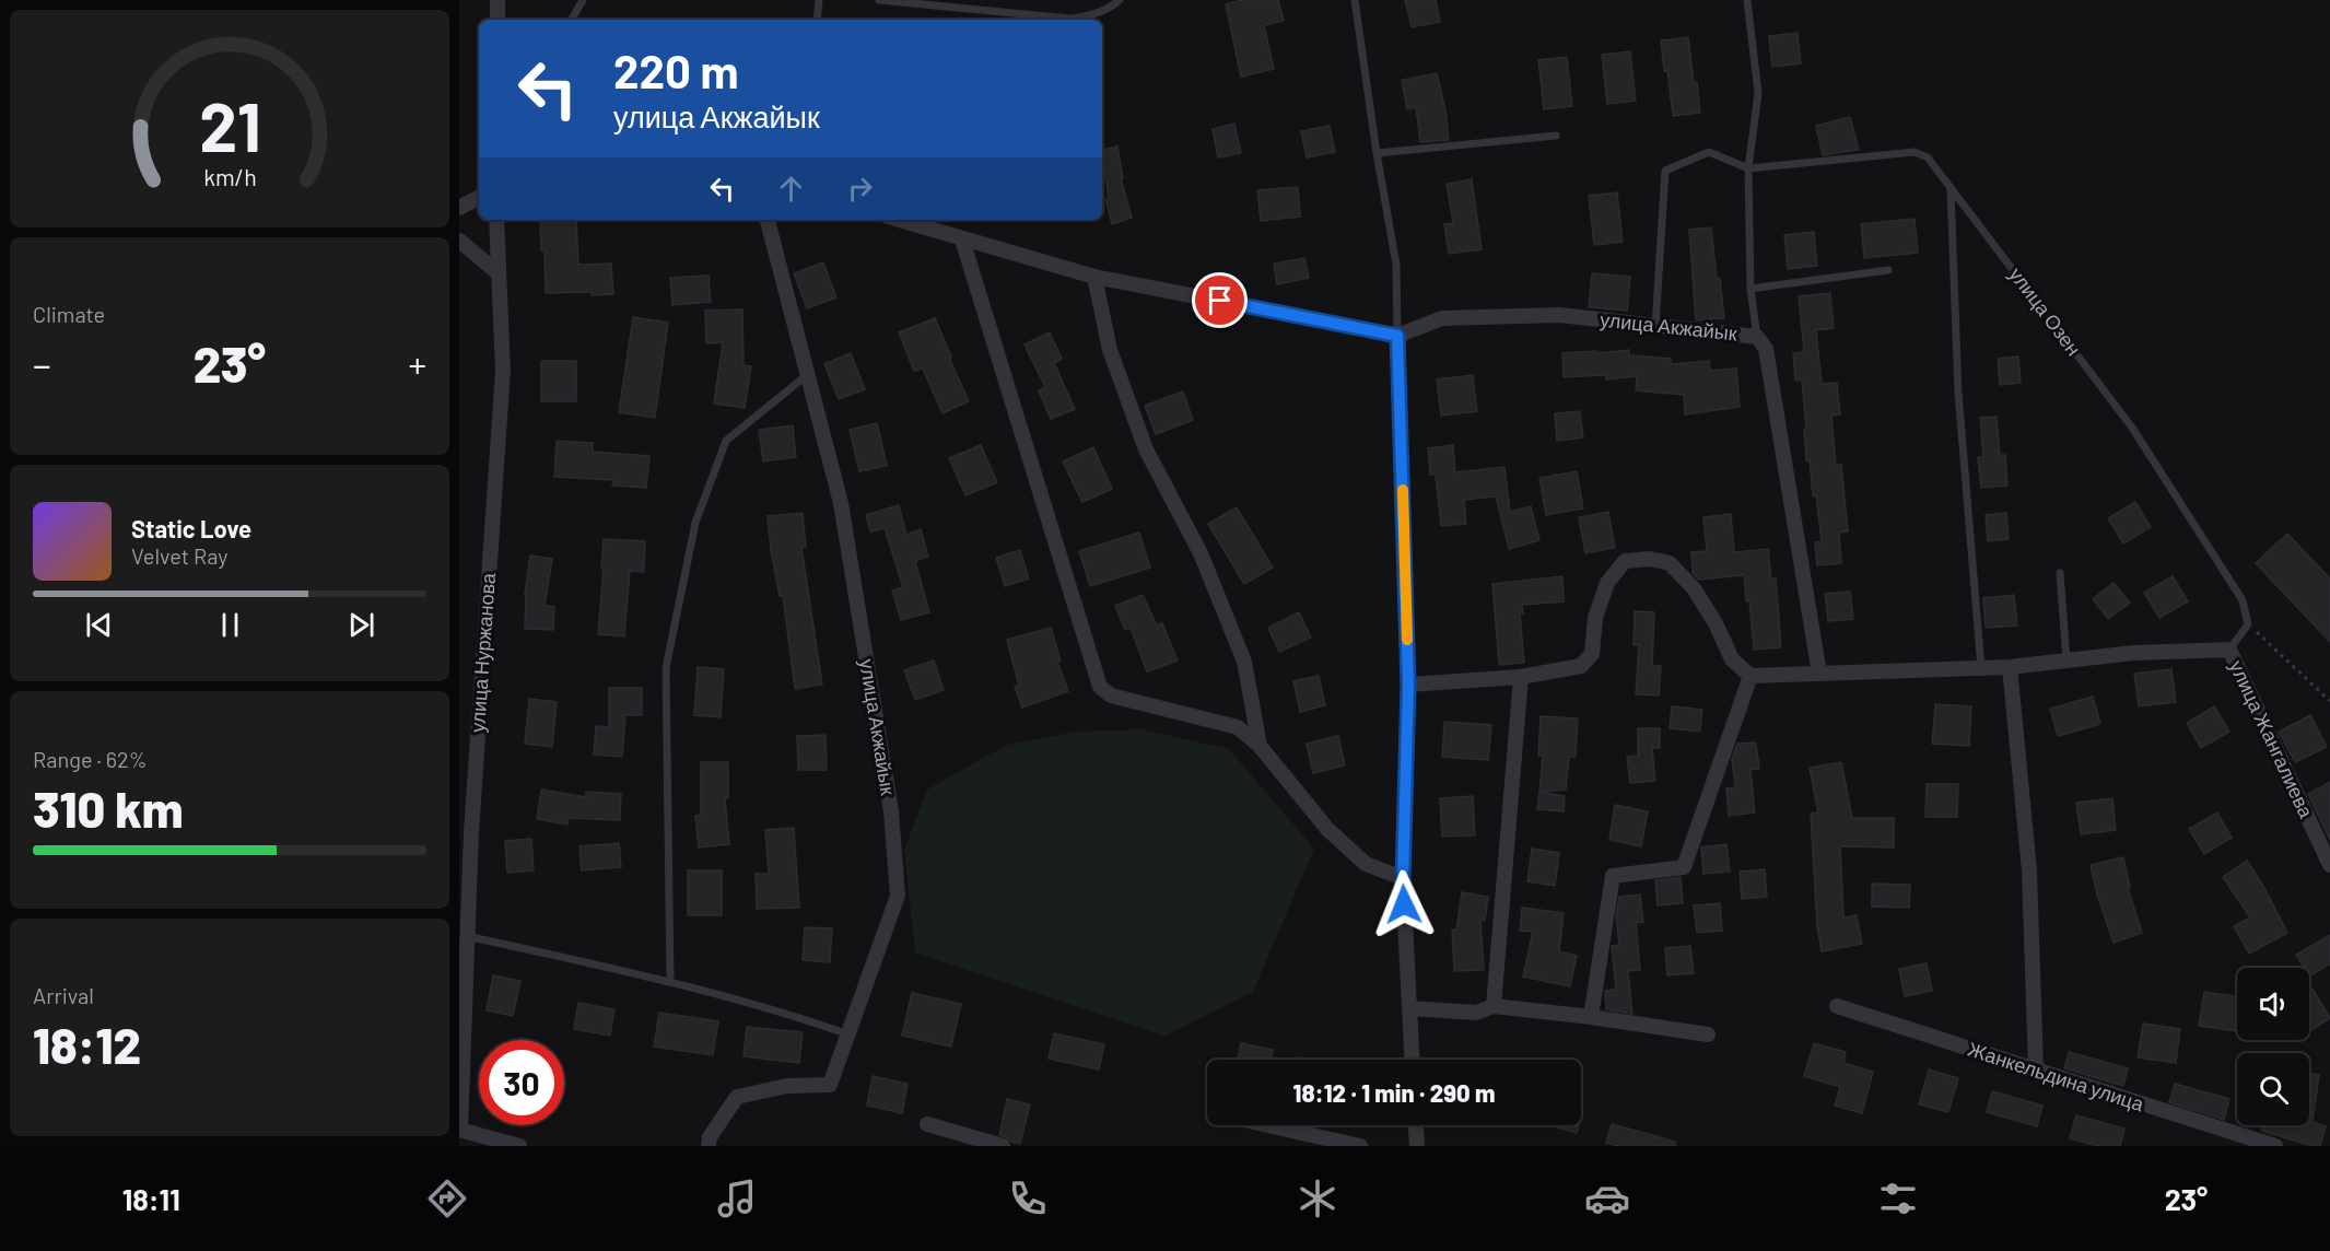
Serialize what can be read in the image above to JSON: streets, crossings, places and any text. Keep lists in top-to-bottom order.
{
  "streets": {
    "street": [
      "улица Акжайык",
      "улица Нуржанова",
      "улица Жангалиева",
      "Жанкельдина улица"
    ],
    "lane": ["улица Озен"]
  },
  "page": {
    "turn": ["220 m", "улица Акжайык"],
    "tile": [
      "Climate",
      ["Range · 62%", "310 km"],
      ["Arrival", "18:12"]
    ],
    "heat": ["−", "23°", "+"],
    "song": ["Static Love", "Velvet Ray"],
    "limit": "30",
    "trip": "18:12 · 1 min · 290 m",
    "tabs": ["18:11", "23°"],
    "gauge": ["21", "km/h"]
  }
}
